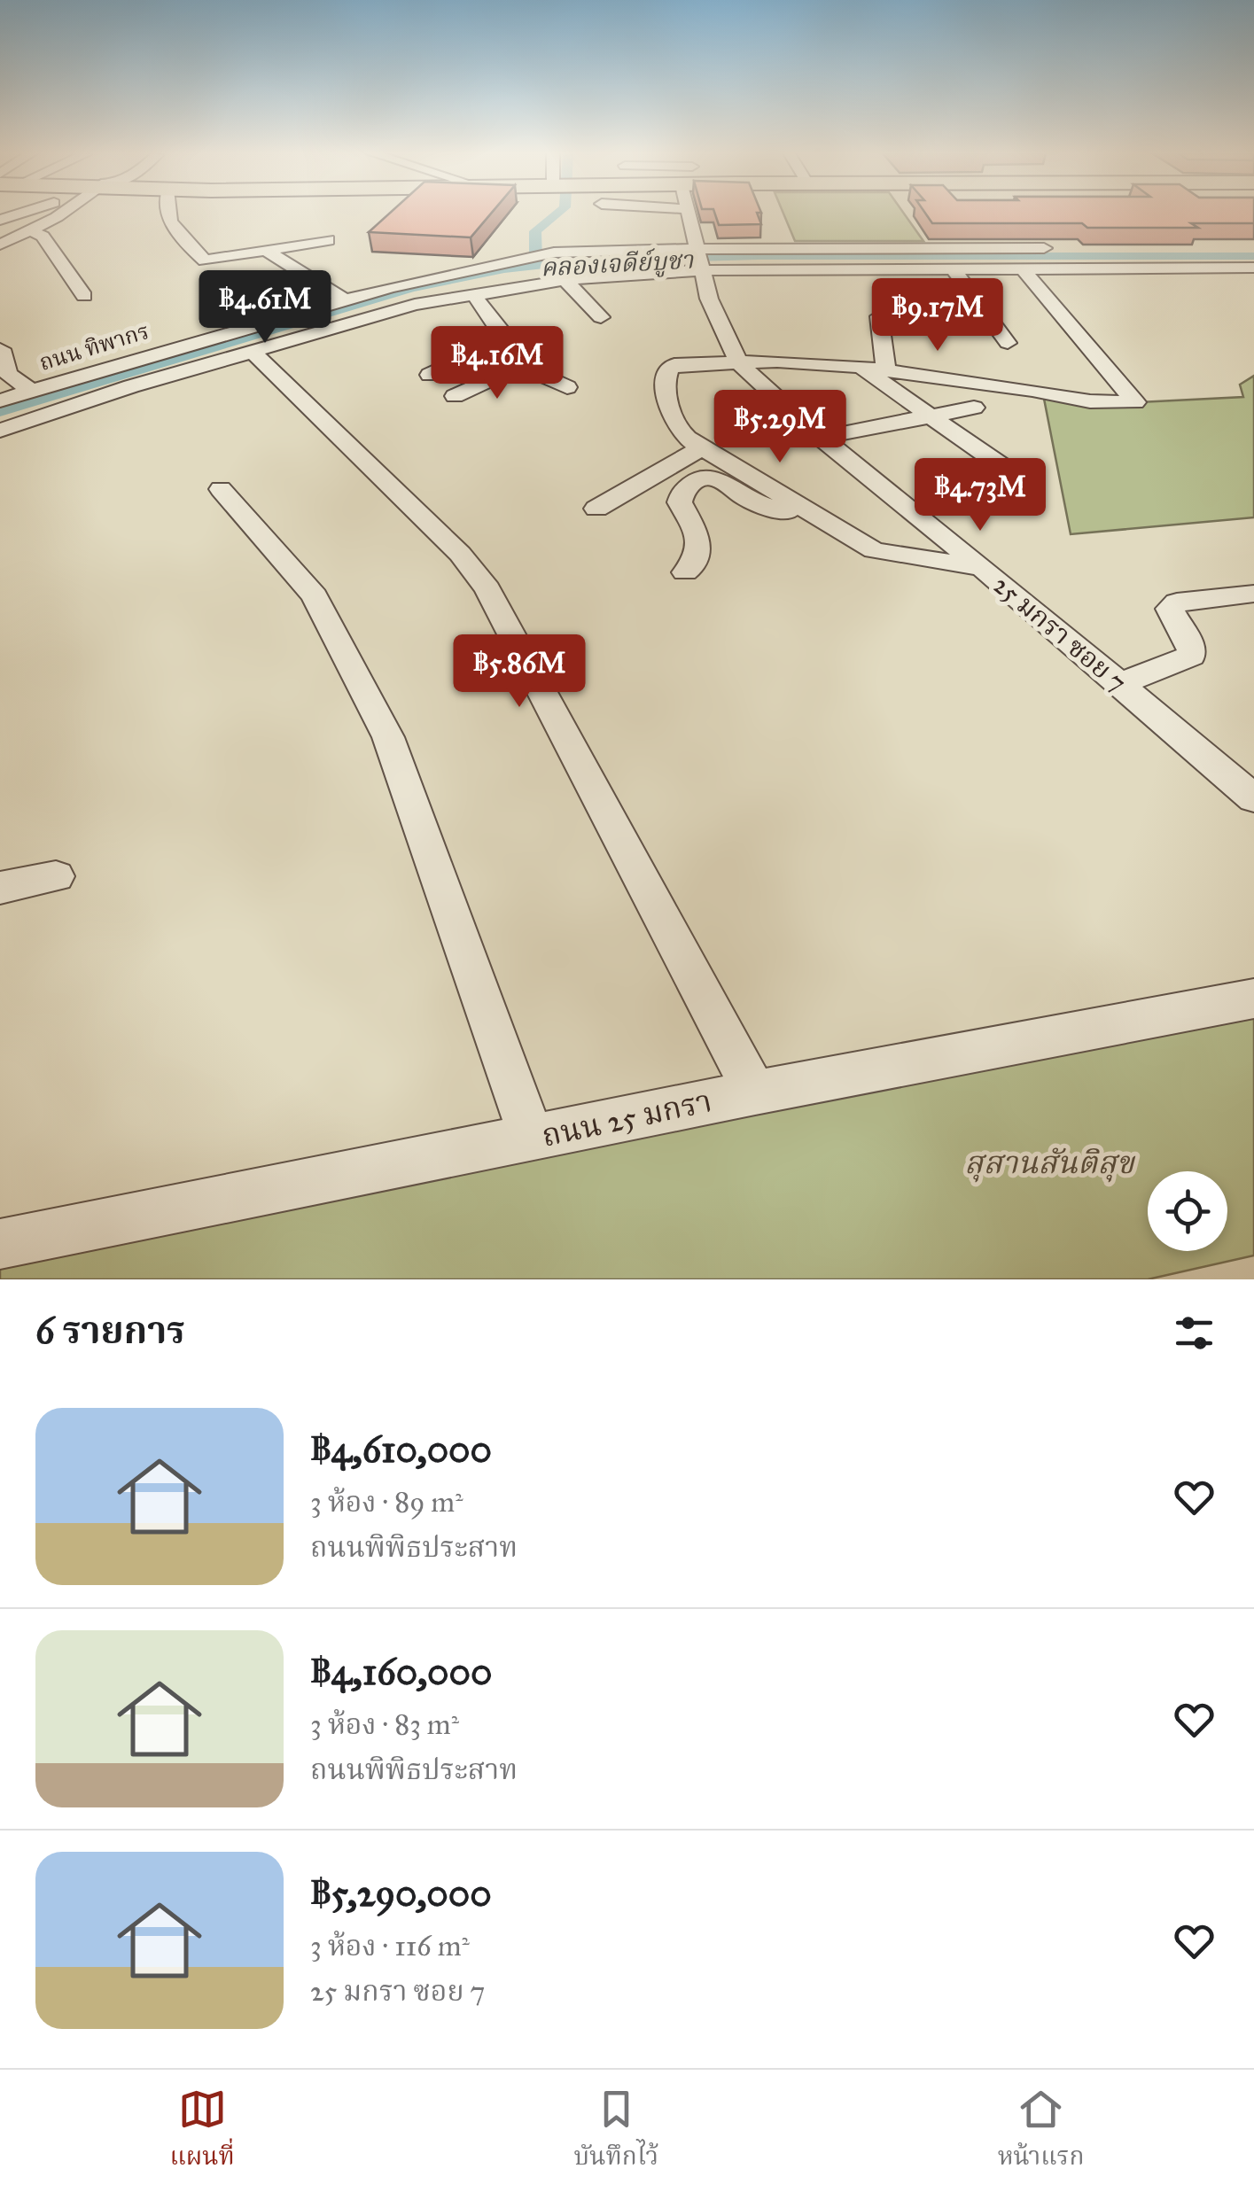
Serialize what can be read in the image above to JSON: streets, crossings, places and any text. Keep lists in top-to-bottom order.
{
  "streets": {
    "street": ["ถนน ทิพากร", "25 มกรา ซอย 7", "ถนน 25 มกรา"]
  },
  "crossings": [
    ["ถนน ทิพากร", "25 มกรา ซอย 7"]
  ],
  "water": ["คลองเจดีย์บูชา"],
  "parks": ["สุสานสันติสุข"],
  "page": {
    "price": [
      "฿4.61M",
      "฿9.17M",
      "฿4.16M",
      "฿5.29M",
      "฿4.73M",
      "฿5.86M"
    ],
    "heading": "6 รายการ",
    "list": [
      {
        "name": "฿4,610,000",
        "note": "3 ห้อง · 89 m² · ถนนพิพิธประสาท"
      },
      {
        "name": "฿4,160,000",
        "note": "3 ห้อง · 83 m² · ถนนพิพิธประสาท"
      },
      {
        "name": "฿5,290,000",
        "note": "3 ห้อง · 116 m² · 25 มกรา ซอย 7"
      }
    ],
    "tabs": ["แผนที่", "บันทึกไว้", "หน้าแรก"]
  }
}
